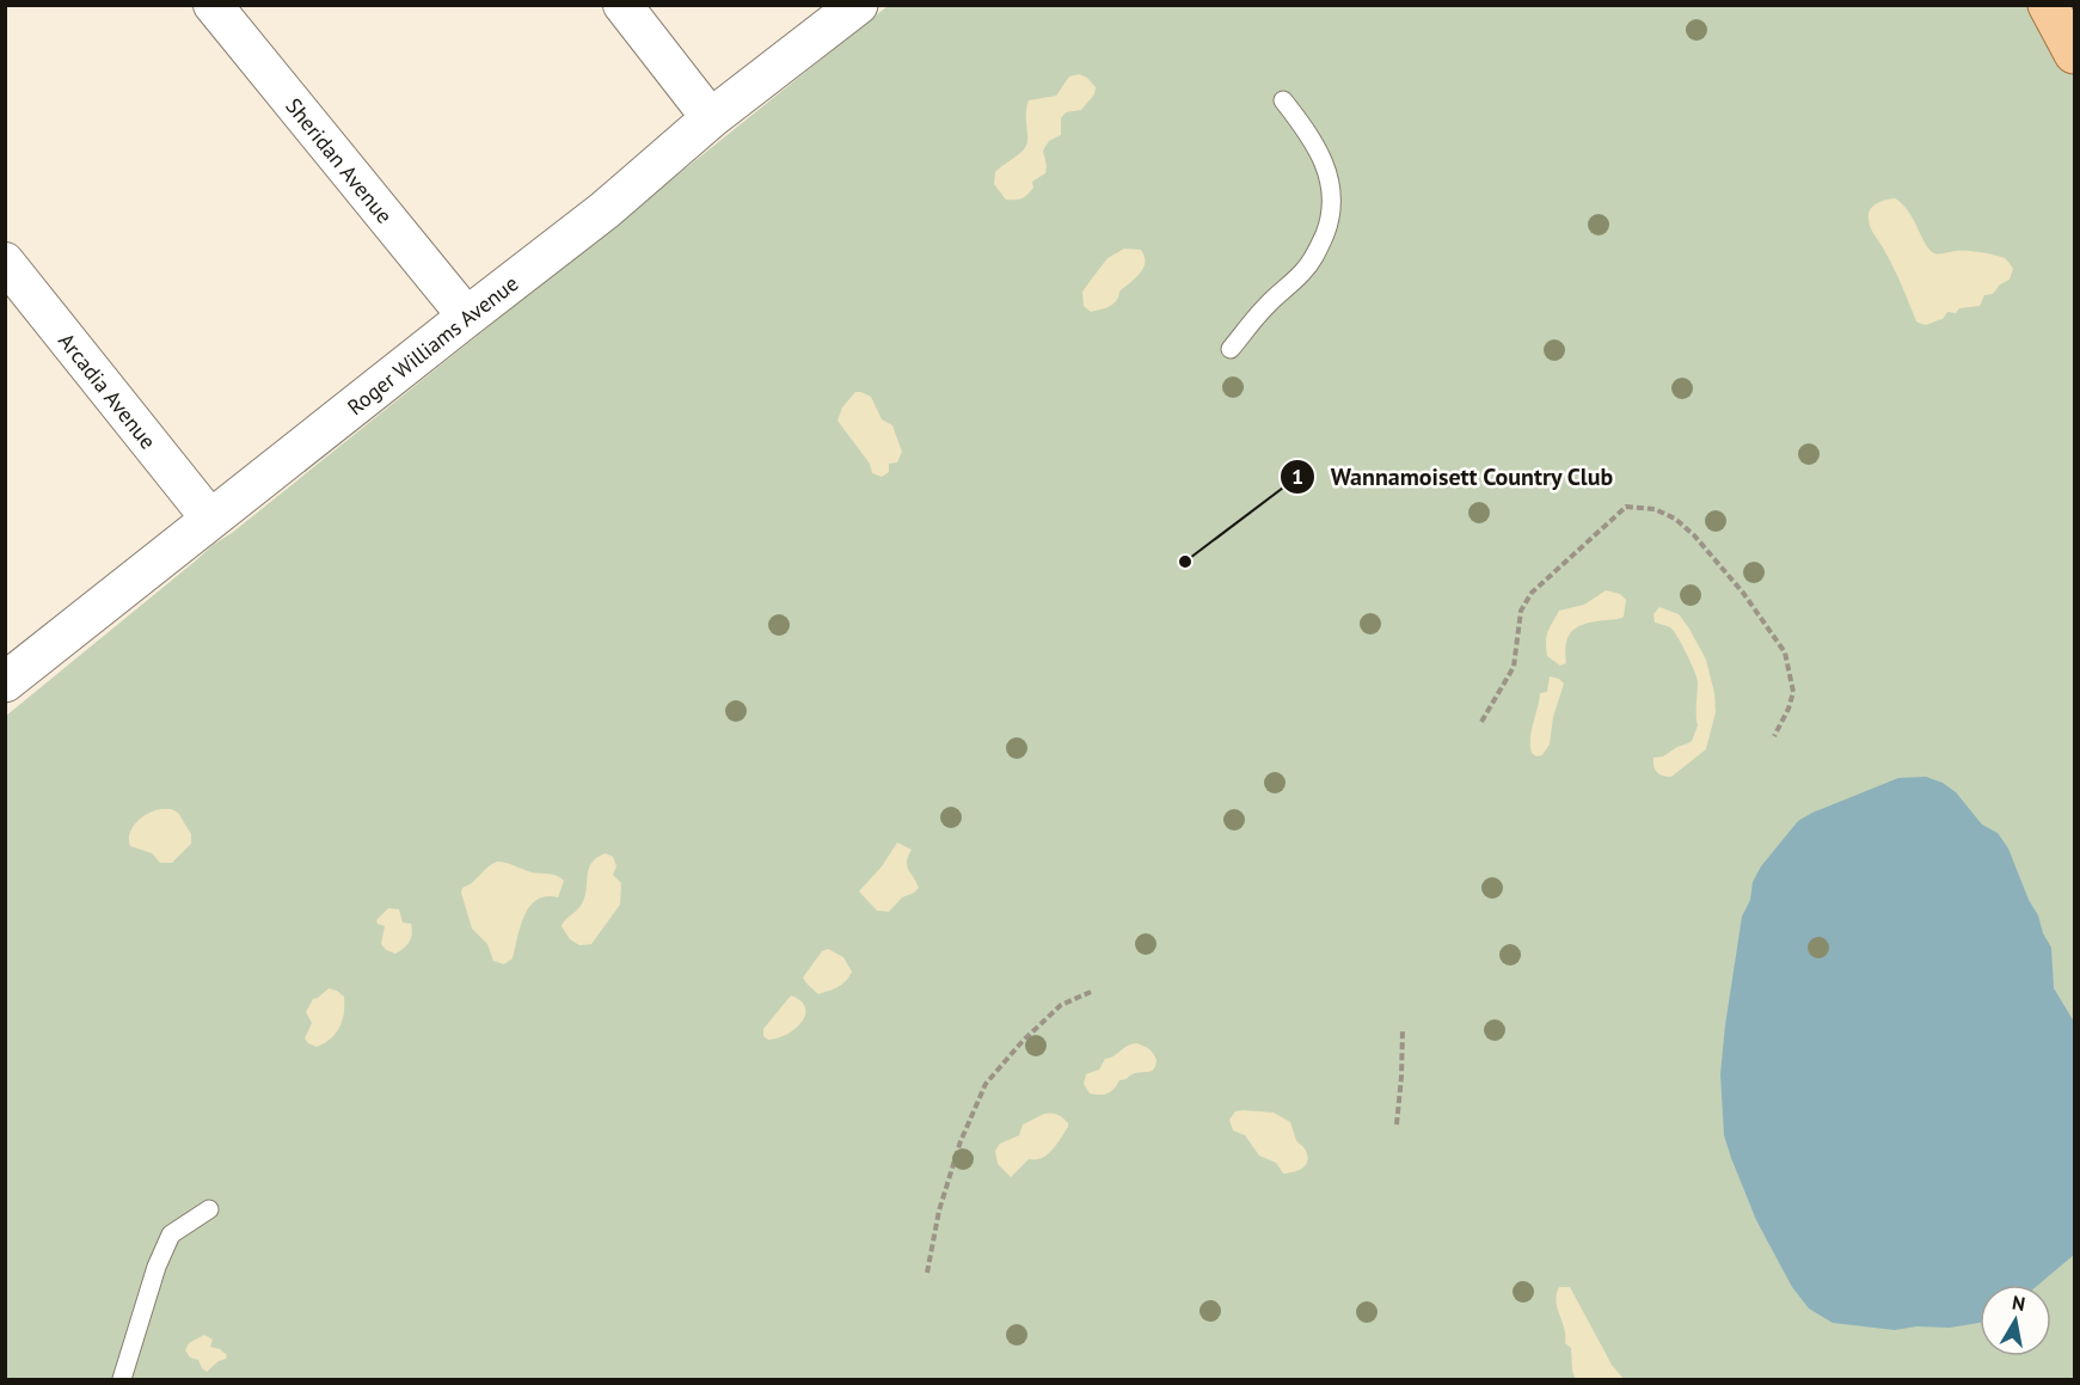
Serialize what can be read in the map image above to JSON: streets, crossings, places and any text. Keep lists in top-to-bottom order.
{
  "streets": {
    "main road": ["Roger Williams Avenue"],
    "street": ["Sheridan Avenue", "Arcadia Avenue"]
  },
  "crossings": [
    ["Sheridan Avenue", "Roger Williams Avenue"],
    ["Roger Williams Avenue", "Arcadia Avenue"]
  ],
  "places": ["Wannamoisett Country Club"],
  "north": "top"
}
